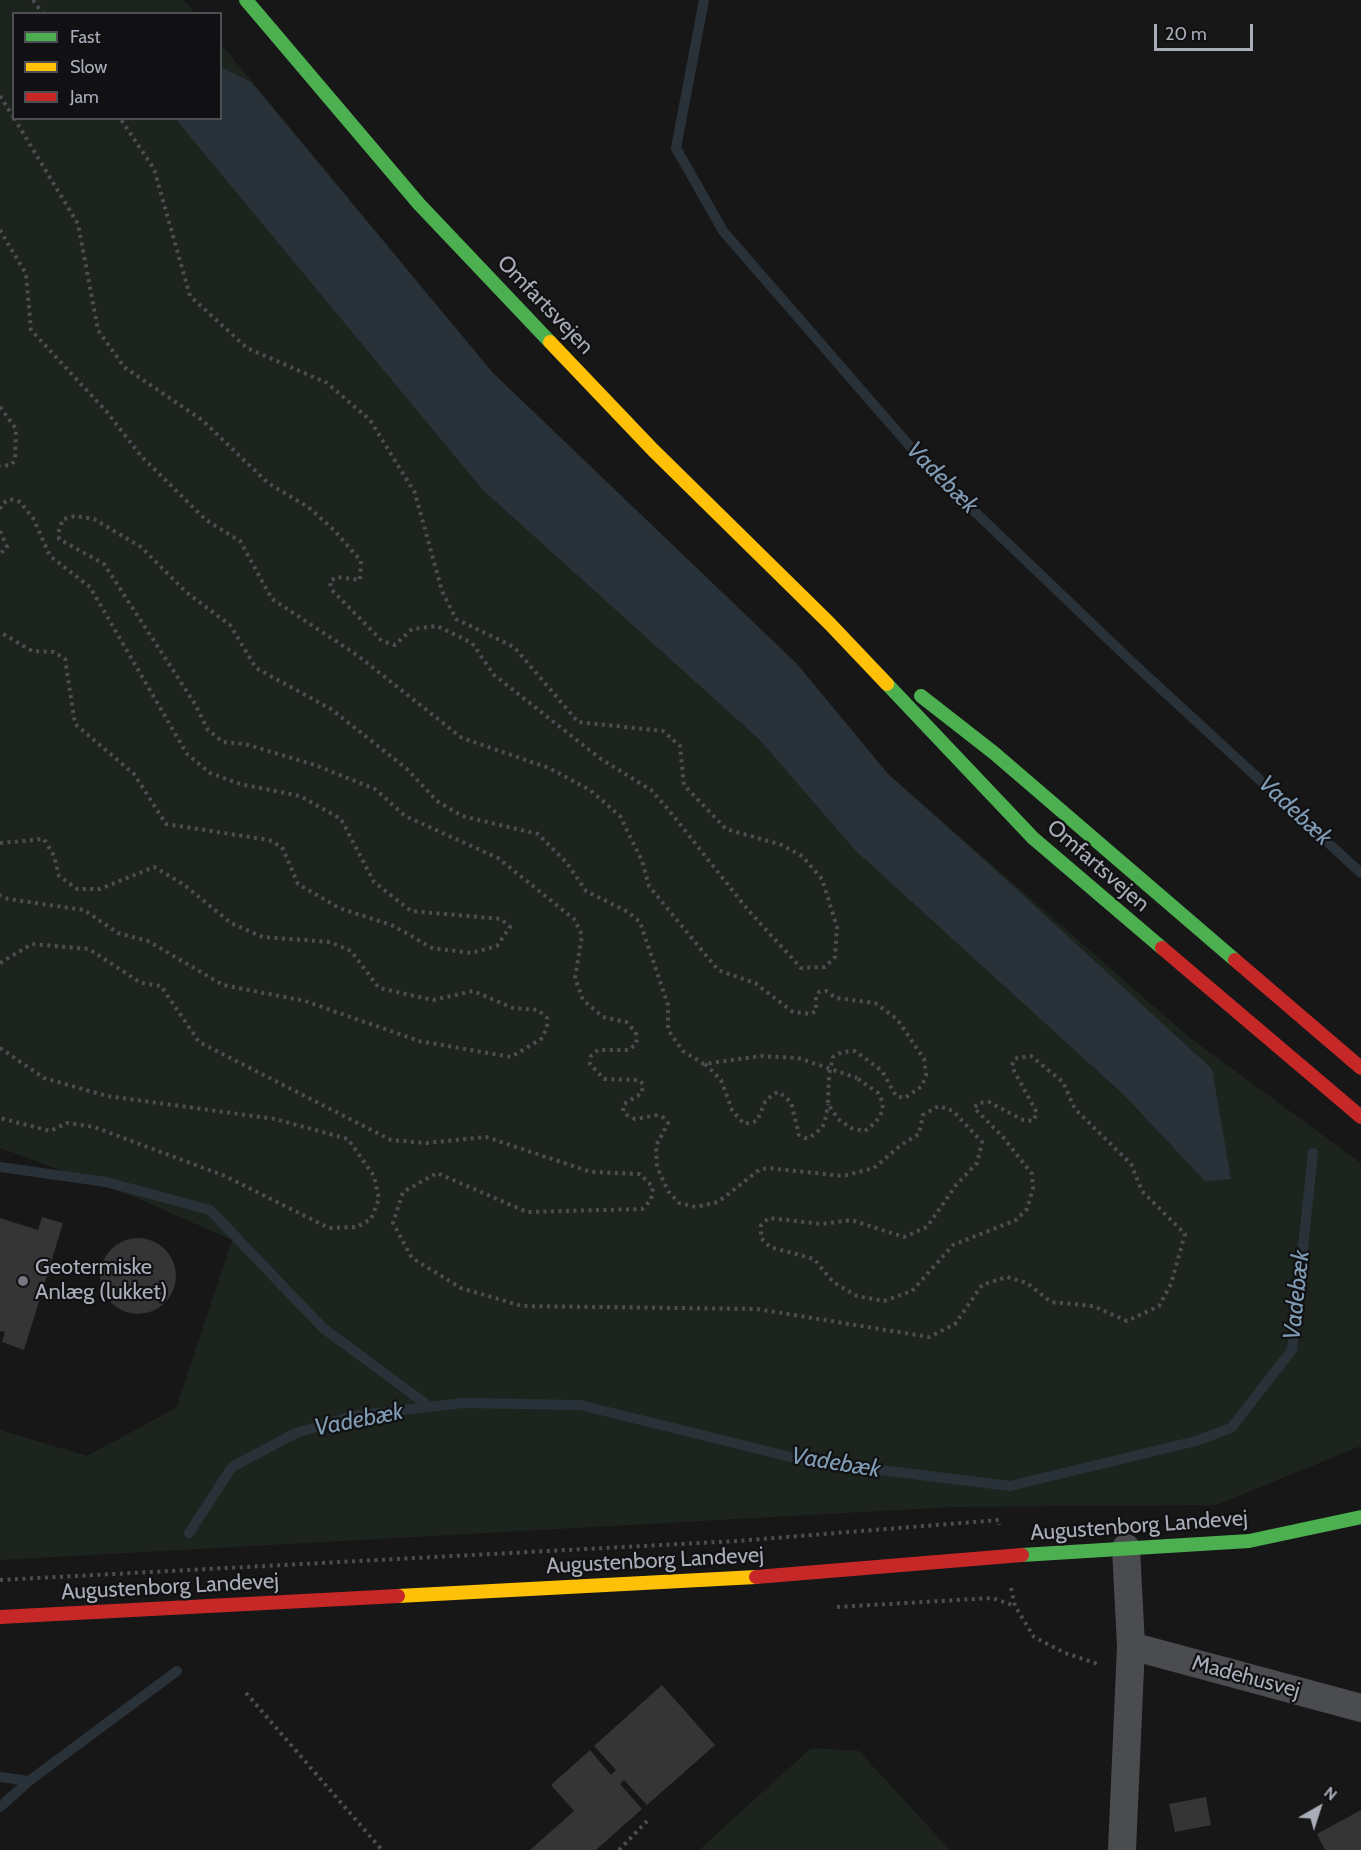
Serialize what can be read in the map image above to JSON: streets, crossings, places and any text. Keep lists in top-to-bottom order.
{
  "streets": {
    "main road": ["Omfartsvejen", "Augustenborg Landevej"],
    "street": ["Madehusvej"]
  },
  "water": ["Vadebæk"],
  "places": ["Geotermiske Anlæg (lukket)"],
  "legend": ["Fast", "Slow", "Jam"],
  "scale_bar": "20 m",
  "north": "top right"
}
